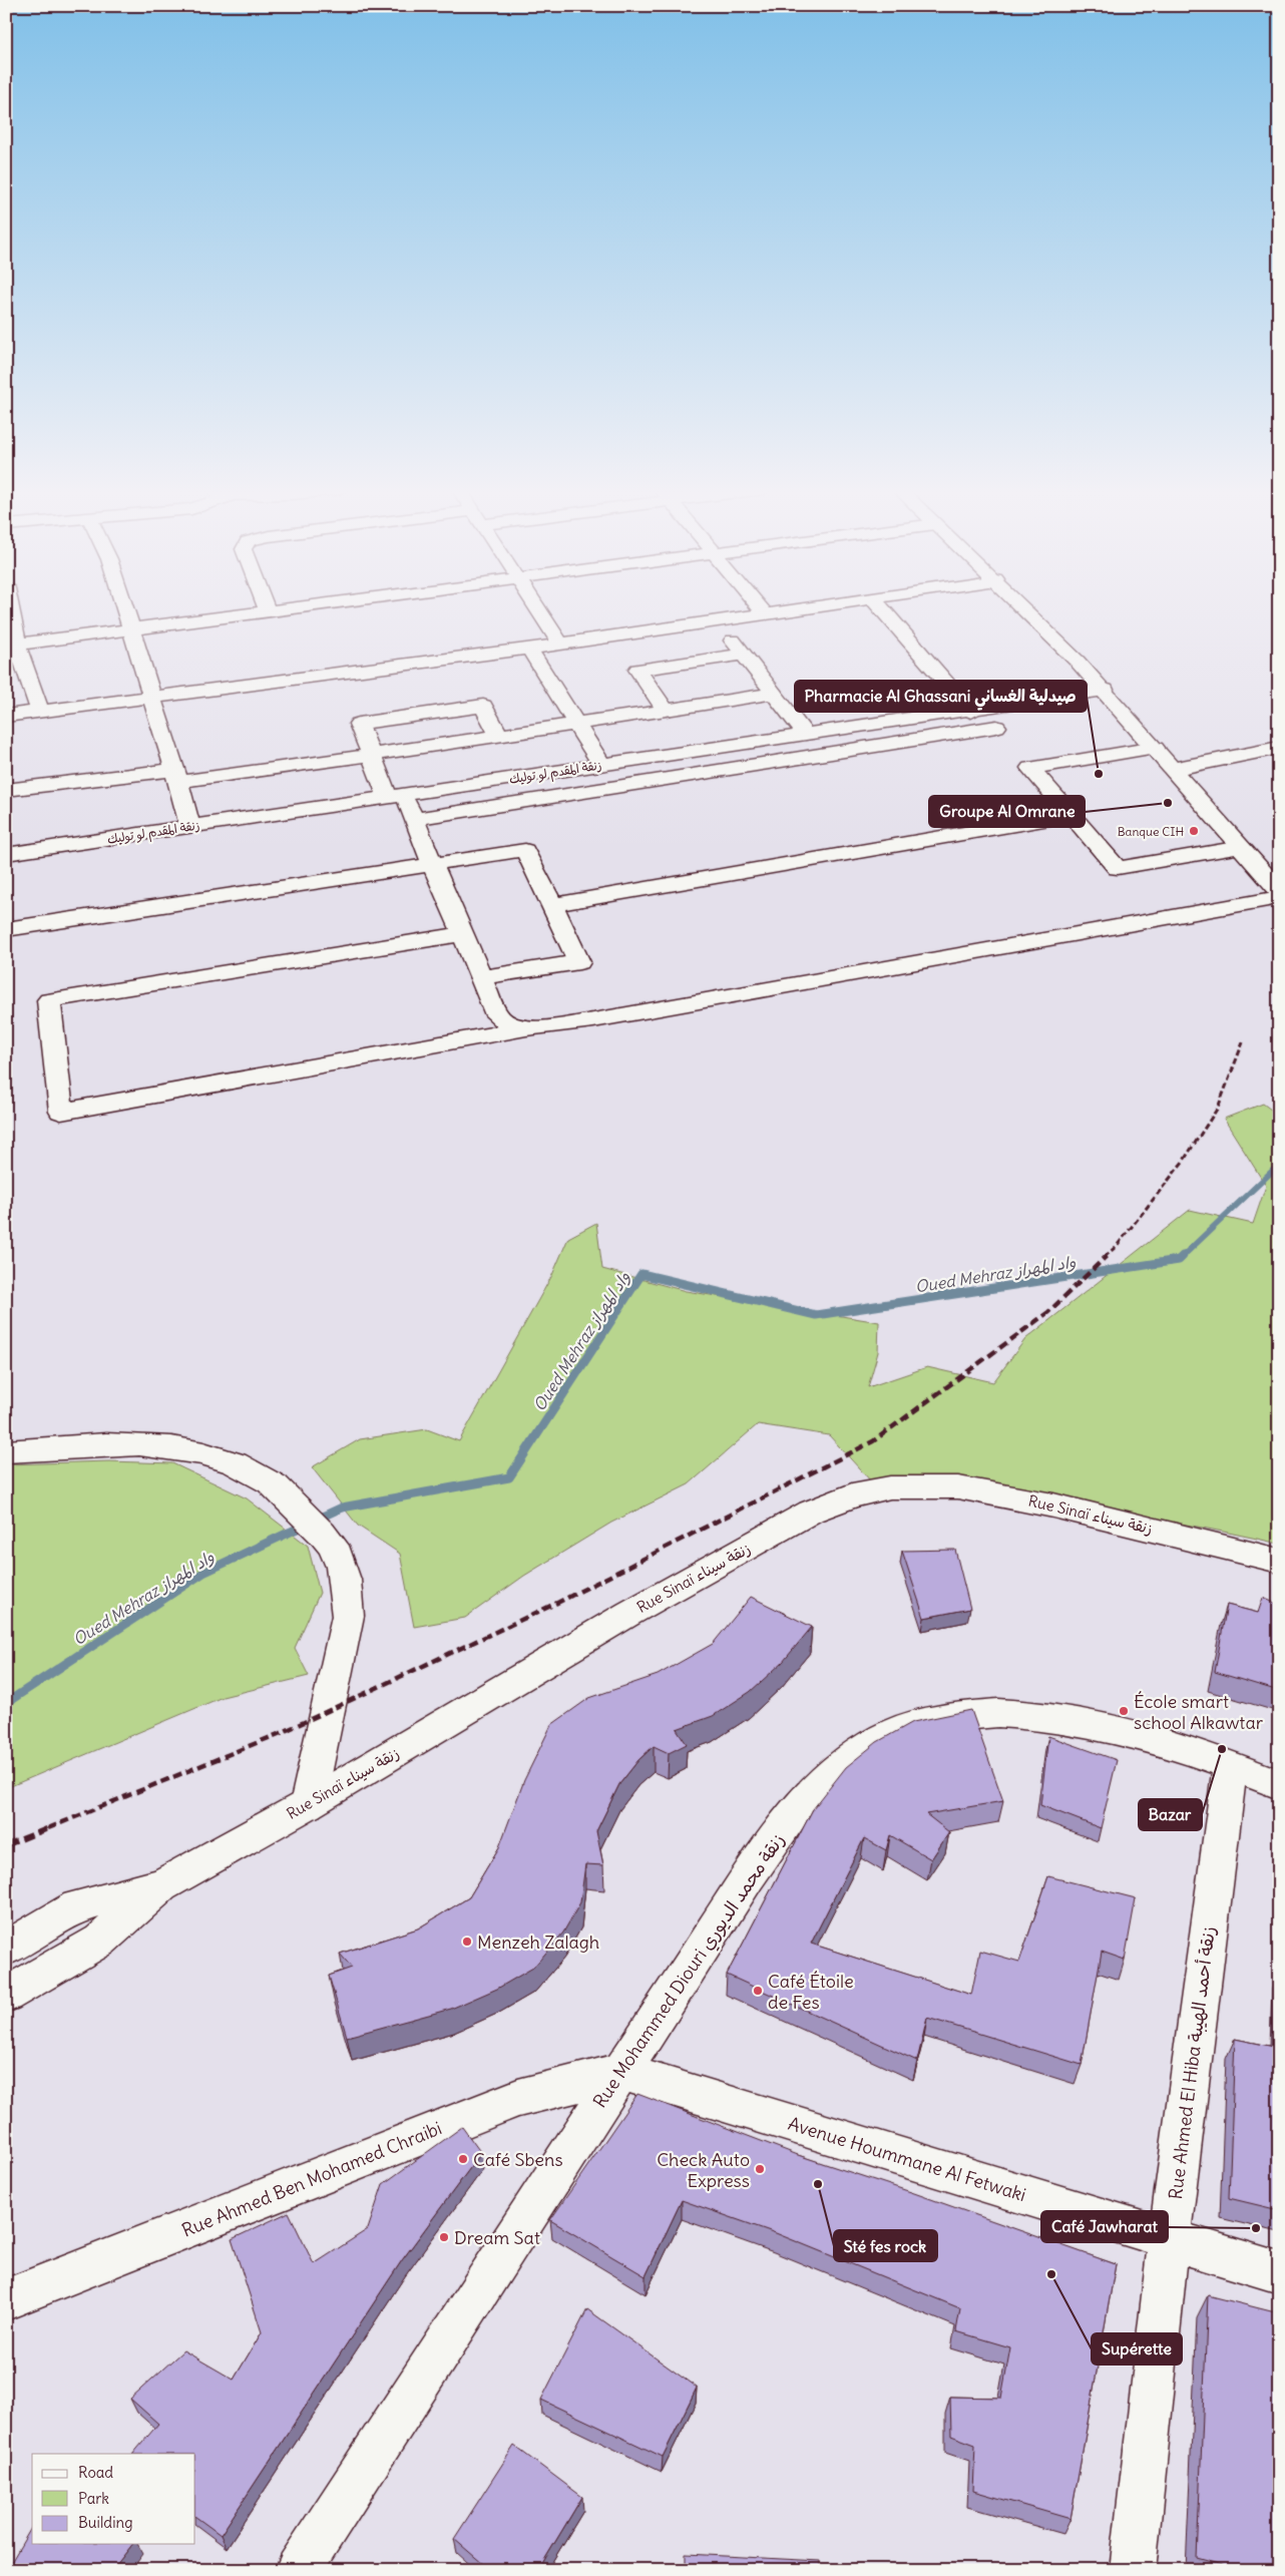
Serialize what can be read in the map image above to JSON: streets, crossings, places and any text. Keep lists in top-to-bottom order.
{
  "streets": {
    "street": [
      "زنقة المقدم لو توليك",
      "Rue Sinaï زنقة سيناء",
      "Rue Mohammed Diouri زنقة محمد الديوري",
      "Rue Ahmed El Hiba زنقة أحمد الهيبة",
      "Avenue Hoummane Al Fetwaki",
      "Rue Ahmed Ben Mohamed Chraibi"
    ]
  },
  "crossings": [
    ["Rue Mohammed Diouri زنقة محمد الديوري", "Rue Ahmed El Hiba زنقة أحمد الهيبة"],
    ["Rue Mohammed Diouri زنقة محمد الديوري", "Avenue Hoummane Al Fetwaki"],
    ["Rue Mohammed Diouri زنقة محمد الديوري", "Rue Ahmed Ben Mohamed Chraibi"],
    ["Rue Ahmed El Hiba زنقة أحمد الهيبة", "Avenue Hoummane Al Fetwaki"],
    ["Avenue Hoummane Al Fetwaki", "Rue Ahmed Ben Mohamed Chraibi"]
  ],
  "water": ["Oued Mehraz واد المهراز"],
  "places": [
    "Pharmacie Al Ghassani صيدلية الغساني",
    "Groupe Al Omrane",
    "Banque CIH",
    "École smart school Alkawtar",
    "Bazar",
    "Menzeh Zalagh",
    "Café Étoile de Fes",
    "Café Sbens",
    "Check Auto Express",
    "Sté fes rock",
    "Café Jawharat",
    "Dream Sat",
    "Supérette"
  ],
  "legend": ["Road", "Park", "Building"]
}
